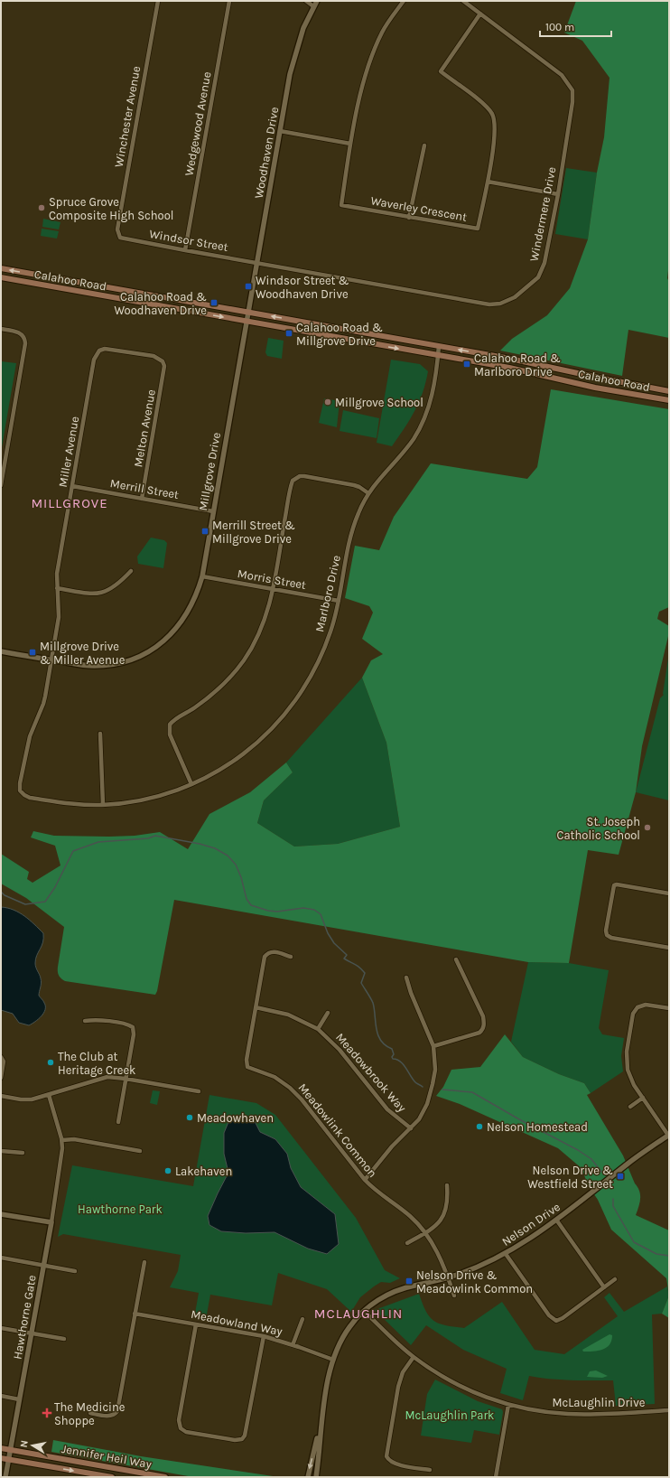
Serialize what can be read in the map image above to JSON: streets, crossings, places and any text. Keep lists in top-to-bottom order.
{
  "streets": {
    "main road": ["Calahoo Road", "Jennifer Heil Way"],
    "street": [
      "Winchester Avenue",
      "Wedgewood Avenue",
      "Woodhaven Drive",
      "Waverley Crescent",
      "Windermere Drive",
      "Windsor Street",
      "Melton Avenue",
      "Miller Avenue",
      "Millgrove Drive",
      "Merrill Street",
      "Morris Street",
      "Marlboro Drive",
      "Meadowbrook Way",
      "Meadowlink Common",
      "Nelson Drive",
      "Hawthorne Gate",
      "Meadowland Way",
      "McLaughlin Drive"
    ]
  },
  "crossings": [
    ["Winchester Avenue", "Windsor Street"],
    ["Wedgewood Avenue", "Windsor Street"],
    ["Woodhaven Drive", "Windermere Drive"],
    ["Woodhaven Drive", "Windsor Street"],
    ["Woodhaven Drive", "Calahoo Road"],
    ["Woodhaven Drive", "Millgrove Drive"],
    ["Waverley Crescent", "Windermere Drive"],
    ["Windermere Drive", "Windsor Street"],
    ["Calahoo Road", "Millgrove Drive"],
    ["Calahoo Road", "Marlboro Drive"],
    ["Melton Avenue", "Miller Avenue"],
    ["Melton Avenue", "Merrill Street"],
    ["Miller Avenue", "Millgrove Drive"],
    ["Miller Avenue", "Merrill Street"],
    ["Miller Avenue", "Marlboro Drive"],
    ["Millgrove Drive", "Merrill Street"],
    ["Millgrove Drive", "Morris Street"],
    ["Morris Street", "Marlboro Drive"],
    ["Meadowbrook Way", "Meadowlink Common"],
    ["Meadowlink Common", "Nelson Drive"],
    ["Nelson Drive", "Meadowland Way"],
    ["Nelson Drive", "McLaughlin Drive"],
    ["Hawthorne Gate", "Jennifer Heil Way"]
  ],
  "districts": ["MILLGROVE", "MCLAUGHLIN"],
  "parks": ["Hawthorne Park", "McLaughlin Park"],
  "places": {
    "other": [
      "Spruce Grove Composite High School",
      "Millgrove School",
      "St. Joseph Catholic School",
      "The Club at Heritage Creek",
      "Meadowhaven",
      "Nelson Homestead",
      "Lakehaven"
    ],
    "transit": [
      "Windsor Street & Woodhaven Drive",
      "Calahoo Road & Woodhaven Drive",
      "Calahoo Road & Millgrove Drive",
      "Calahoo Road & Marlboro Drive",
      "Merrill Street & Millgrove Drive",
      "Millgrove Drive & Miller Avenue",
      "Nelson Drive & Westfield Street",
      "Nelson Drive & Meadowlink Common"
    ],
    "health": ["The Medicine Shoppe"]
  },
  "scale_bar": "100 m",
  "north": "left"
}
